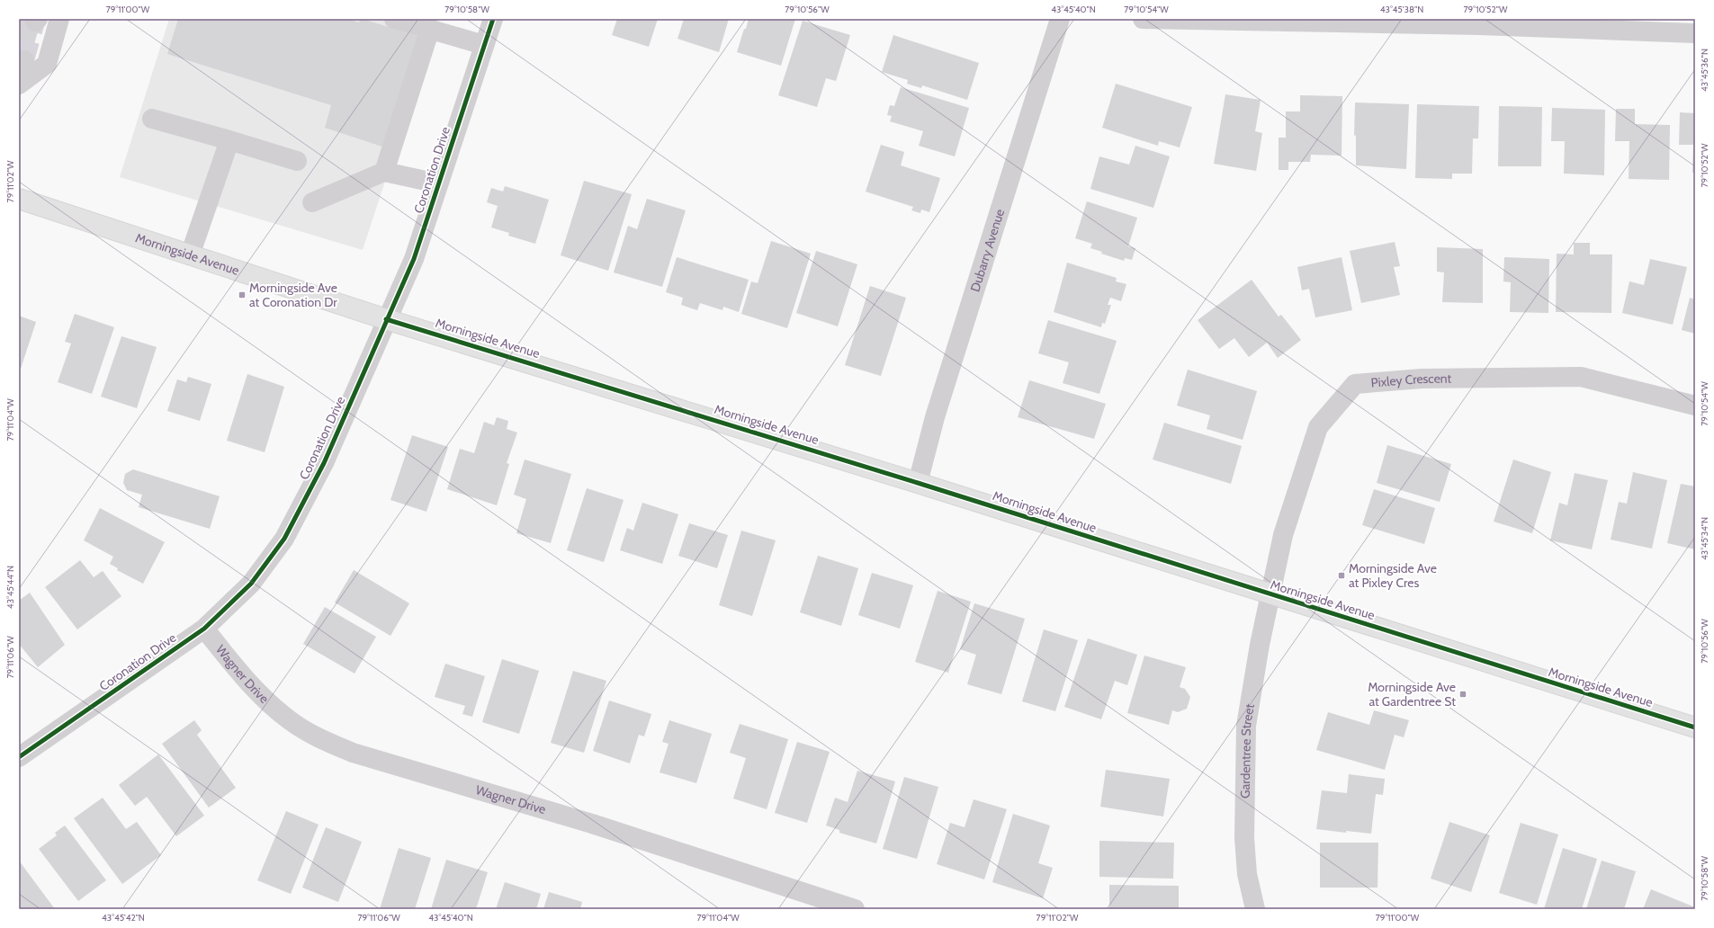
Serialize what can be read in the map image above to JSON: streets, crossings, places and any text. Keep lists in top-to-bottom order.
{
  "streets": {
    "main road": ["Morningside Avenue"],
    "street": [
      "Coronation Drive",
      "Dubarry Avenue",
      "Pixley Crescent",
      "Wagner Drive",
      "Gardentree Street"
    ]
  },
  "crossings": [
    ["Coronation Drive", "Morningside Avenue"],
    ["Coronation Drive", "Wagner Drive"],
    ["Dubarry Avenue", "Morningside Avenue"],
    ["Morningside Avenue", "Pixley Crescent"],
    ["Morningside Avenue", "Gardentree Street"],
    ["Pixley Crescent", "Gardentree Street"]
  ],
  "places": {
    "transit": ["Morningside Ave at Coronation Dr", "Morningside Ave at Pixley Cres", "Morningside Ave at Gardentree St"]
  },
  "coordinates": [
    "79°11'00\"W",
    "79°10'58\"W",
    "79°10'56\"W",
    "43°45'40\"N",
    "79°10'54\"W",
    "43°45'38\"N",
    "79°10'52\"W",
    "43°45'36\"N",
    "79°11'02\"W",
    "79°11'04\"W",
    "43°45'34\"N",
    "43°45'44\"N",
    "79°11'06\"W",
    "43°45'42\"N"
  ]
}
